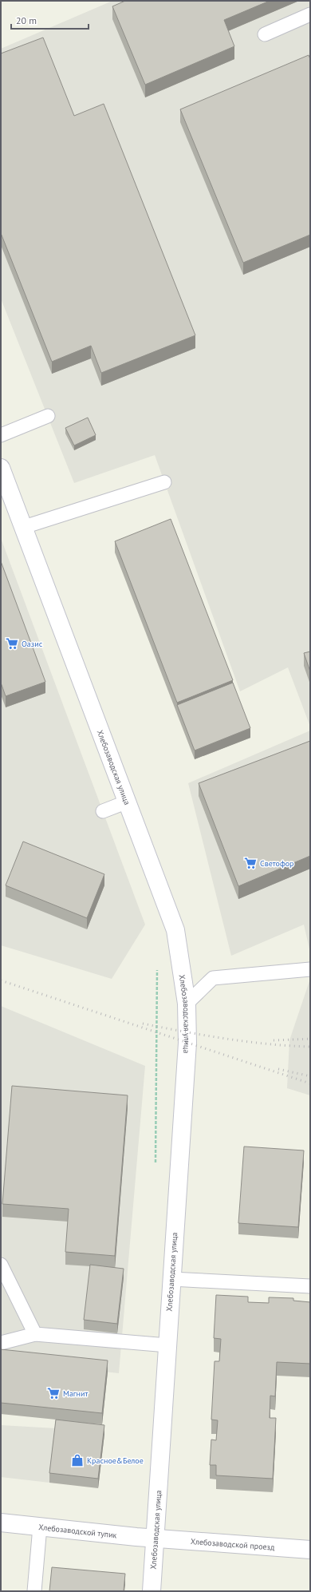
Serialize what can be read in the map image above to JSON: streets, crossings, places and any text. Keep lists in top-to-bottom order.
{
  "streets": {
    "main road": ["Хлебозаводская улица", "Хлебозаводской тупик", "Хлебозаводской проезд"]
  },
  "crossings": [
    ["Хлебозаводская улица", "Хлебозаводской тупик"],
    ["Хлебозаводская улица", "Хлебозаводской проезд"],
    ["Хлебозаводской тупик", "Хлебозаводской проезд"]
  ],
  "places": {
    "supermarket": ["Оазис", "Светофор", "Магнит"],
    "shop": ["Красное&Белое"]
  },
  "scale_bar": "20 m"
}
